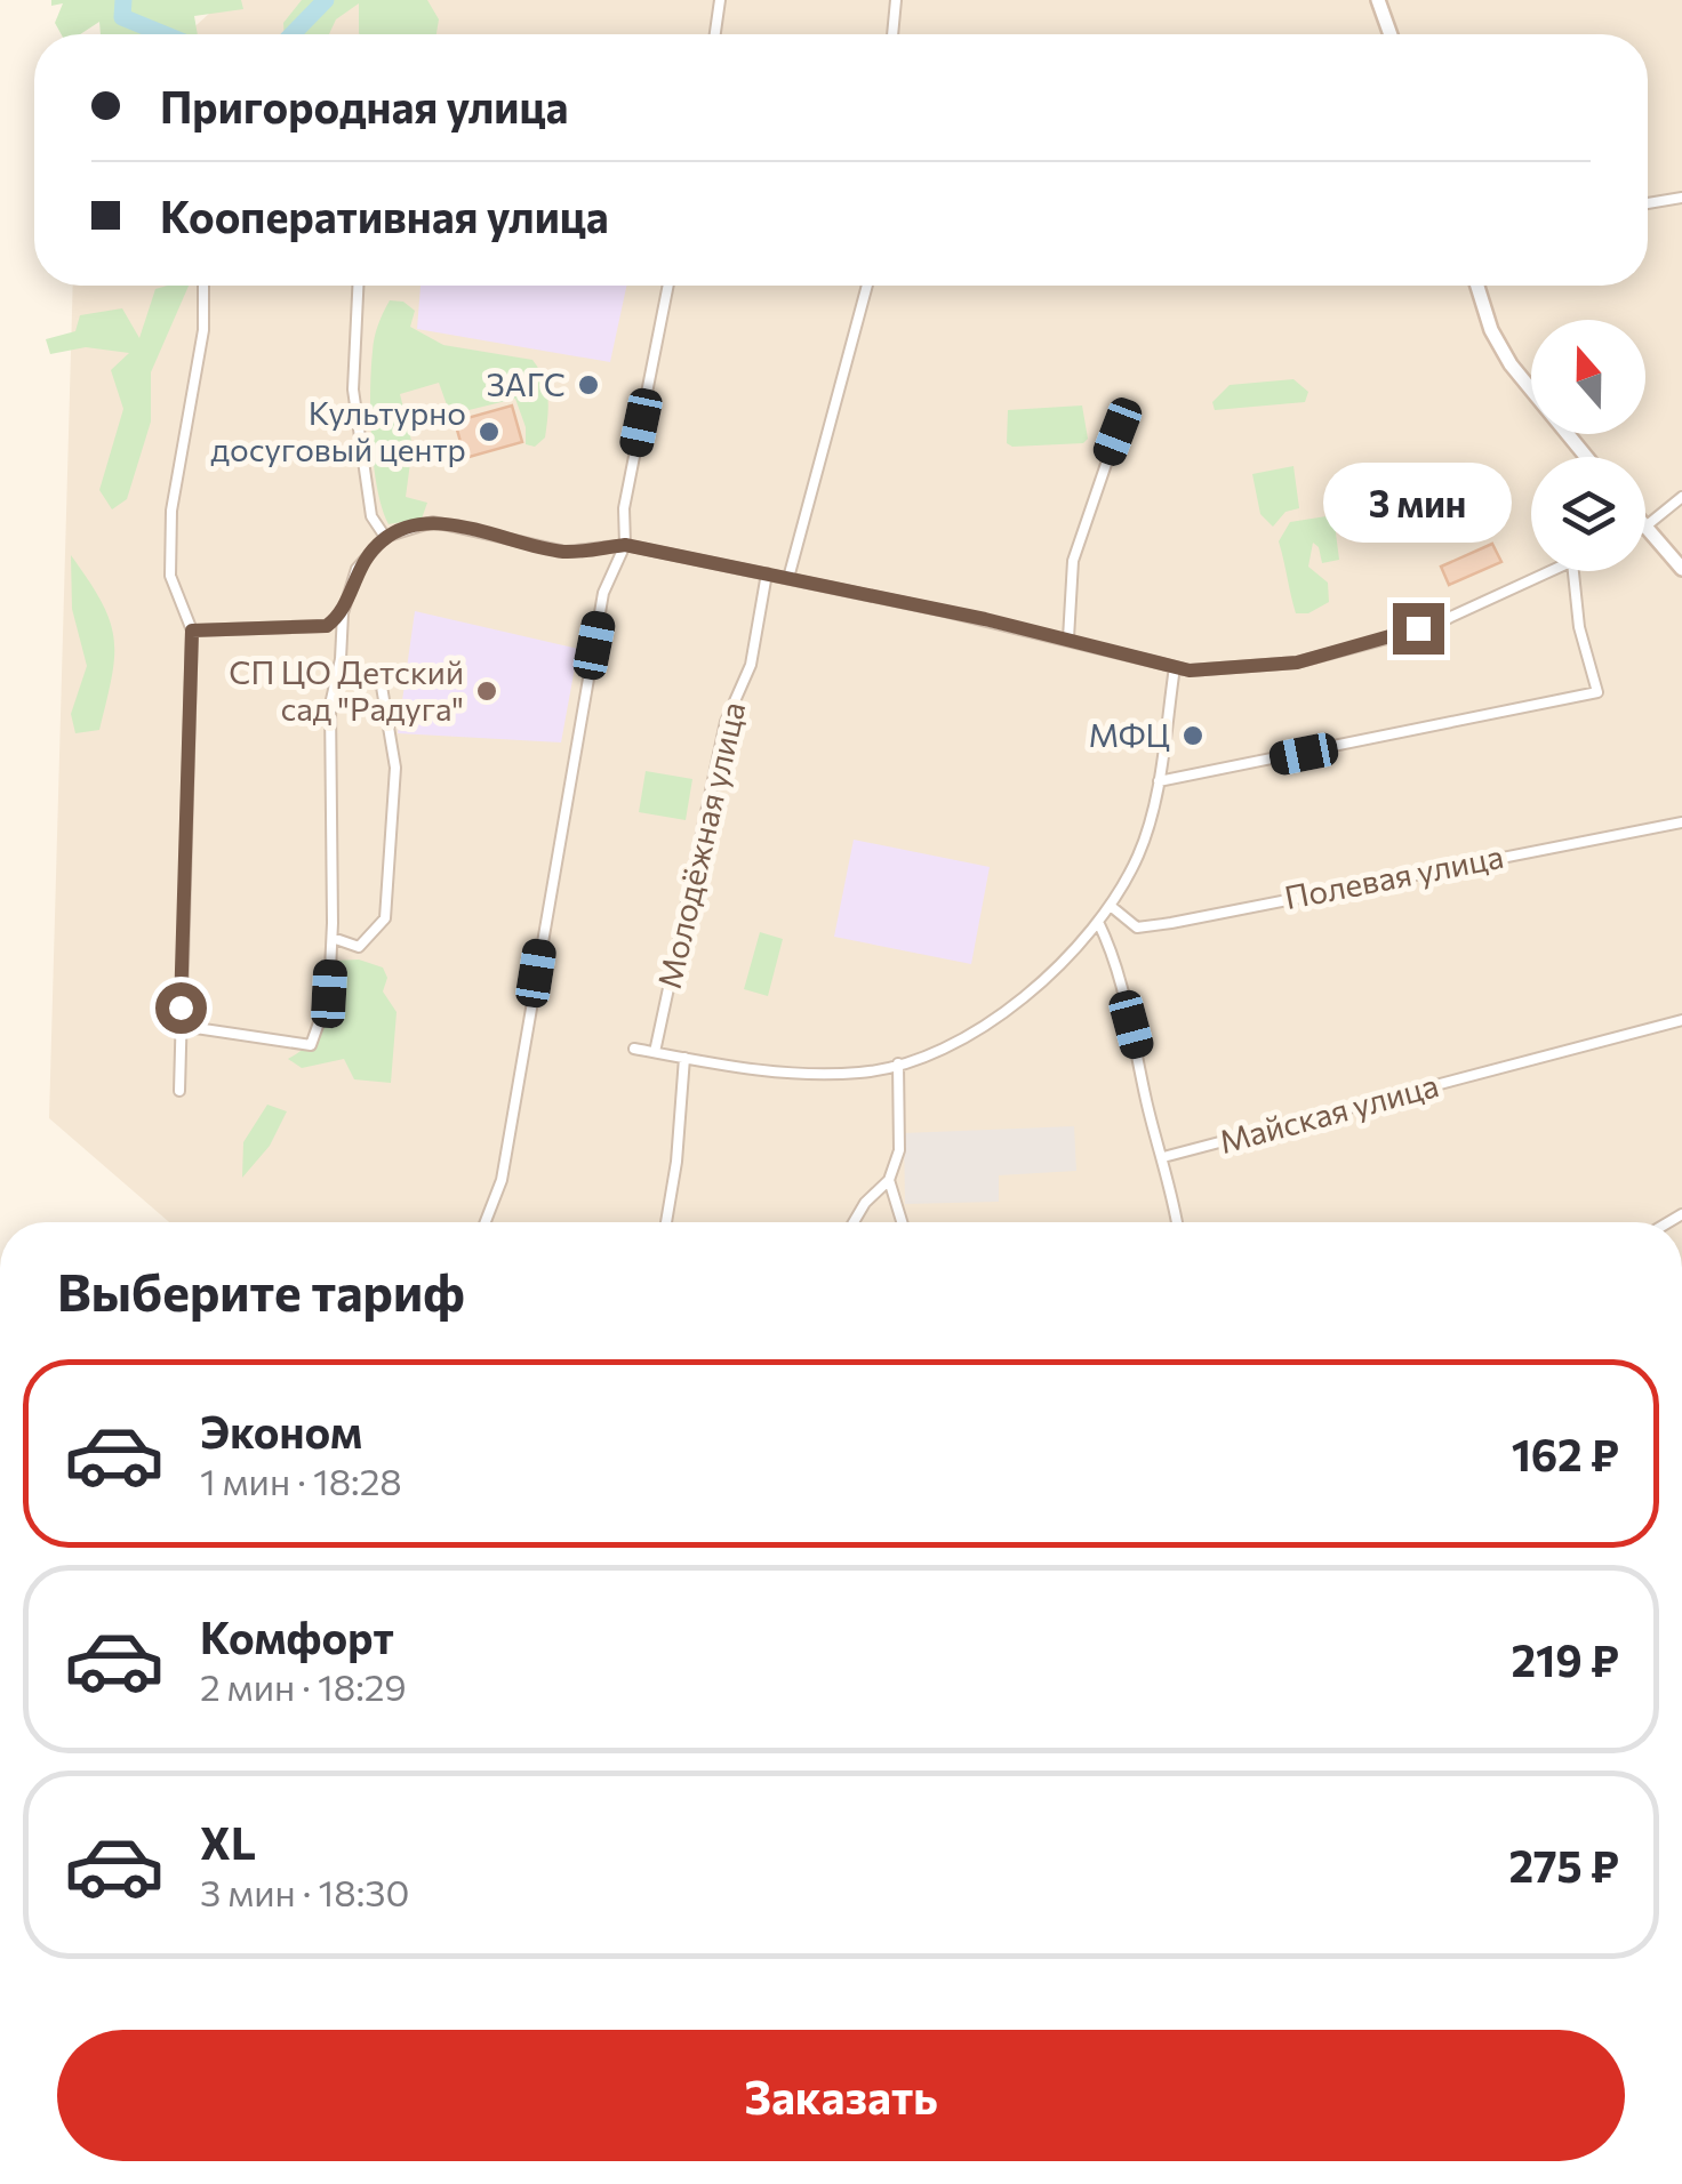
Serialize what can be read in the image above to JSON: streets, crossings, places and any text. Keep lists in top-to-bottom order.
{
  "streets": {
    "street": ["Молодёжная улица", "Полевая улица", "Майская улица"]
  },
  "places": [
    "ЗАГС",
    "Культурно досуговый центр",
    "СП ЦО Детский сад \"Радуга\"",
    "МФЦ"
  ],
  "north": "top",
  "page": {
    "banner": ["Пригородная улица", "Кооперативная улица"],
    "bubble": "3 мин",
    "heading": "Выберите тариф",
    "list": [
      {
        "name": "Эконом",
        "note": "1 мин · 18:28",
        "value": "162 ₽"
      },
      {
        "name": "Комфорт",
        "note": "2 мин · 18:29",
        "value": "219 ₽"
      },
      {
        "name": "XL",
        "note": "3 мин · 18:30",
        "value": "275 ₽"
      }
    ],
    "buttons": "Заказать"
  }
}
